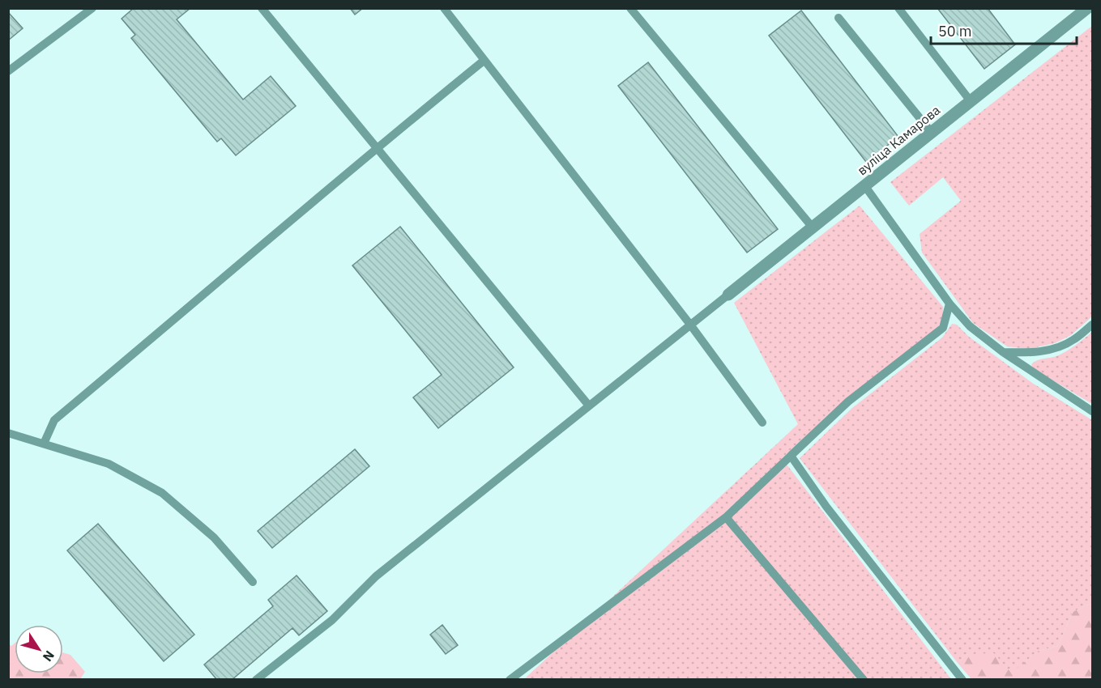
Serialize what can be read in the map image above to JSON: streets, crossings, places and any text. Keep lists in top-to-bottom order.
{
  "streets": {
    "street": ["вуліца Камарова"]
  },
  "scale_bar": "50 m",
  "north": "bottom right"
}
